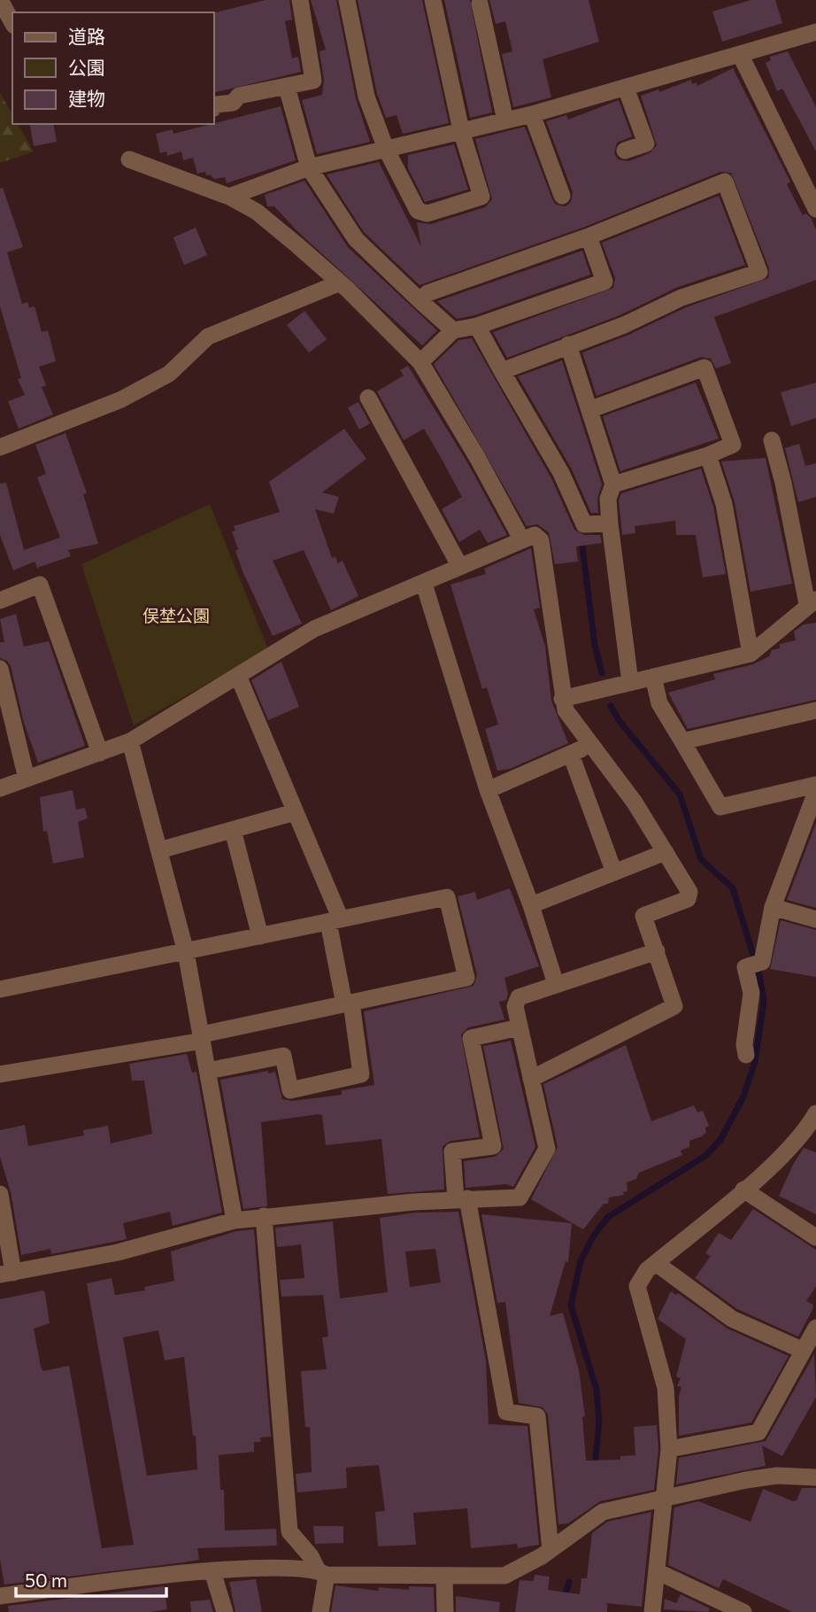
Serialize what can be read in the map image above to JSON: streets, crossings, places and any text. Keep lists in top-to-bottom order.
{
  "parks": ["俣埜公園"],
  "legend": ["道路", "公園", "建物"],
  "scale_bar": "50 m"
}
